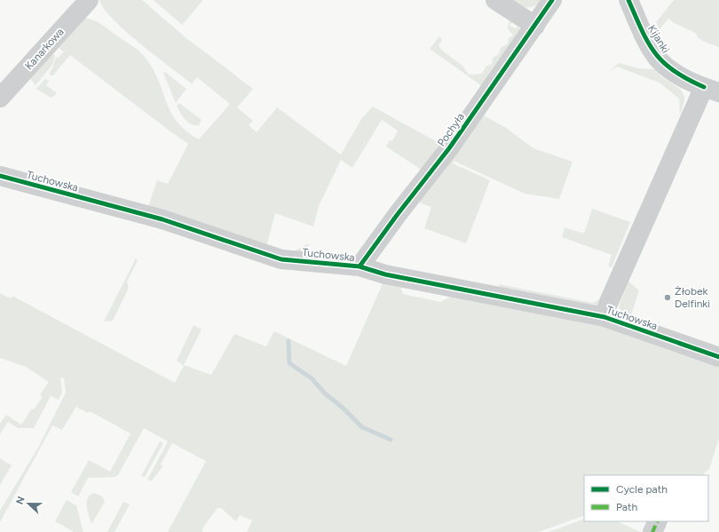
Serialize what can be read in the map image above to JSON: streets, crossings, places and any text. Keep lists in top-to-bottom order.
{
  "streets": {
    "street": [
      "Kijanki",
      "Kanarkowa",
      "Pochyła",
      "Tuchowska"
    ]
  },
  "crossings": [
    ["Kijanki", "Tuchowska"],
    ["Pochyła", "Tuchowska"]
  ],
  "places": ["Żłobek Delfinki"],
  "legend": ["Cycle path", "Path"],
  "north": "left"
}
